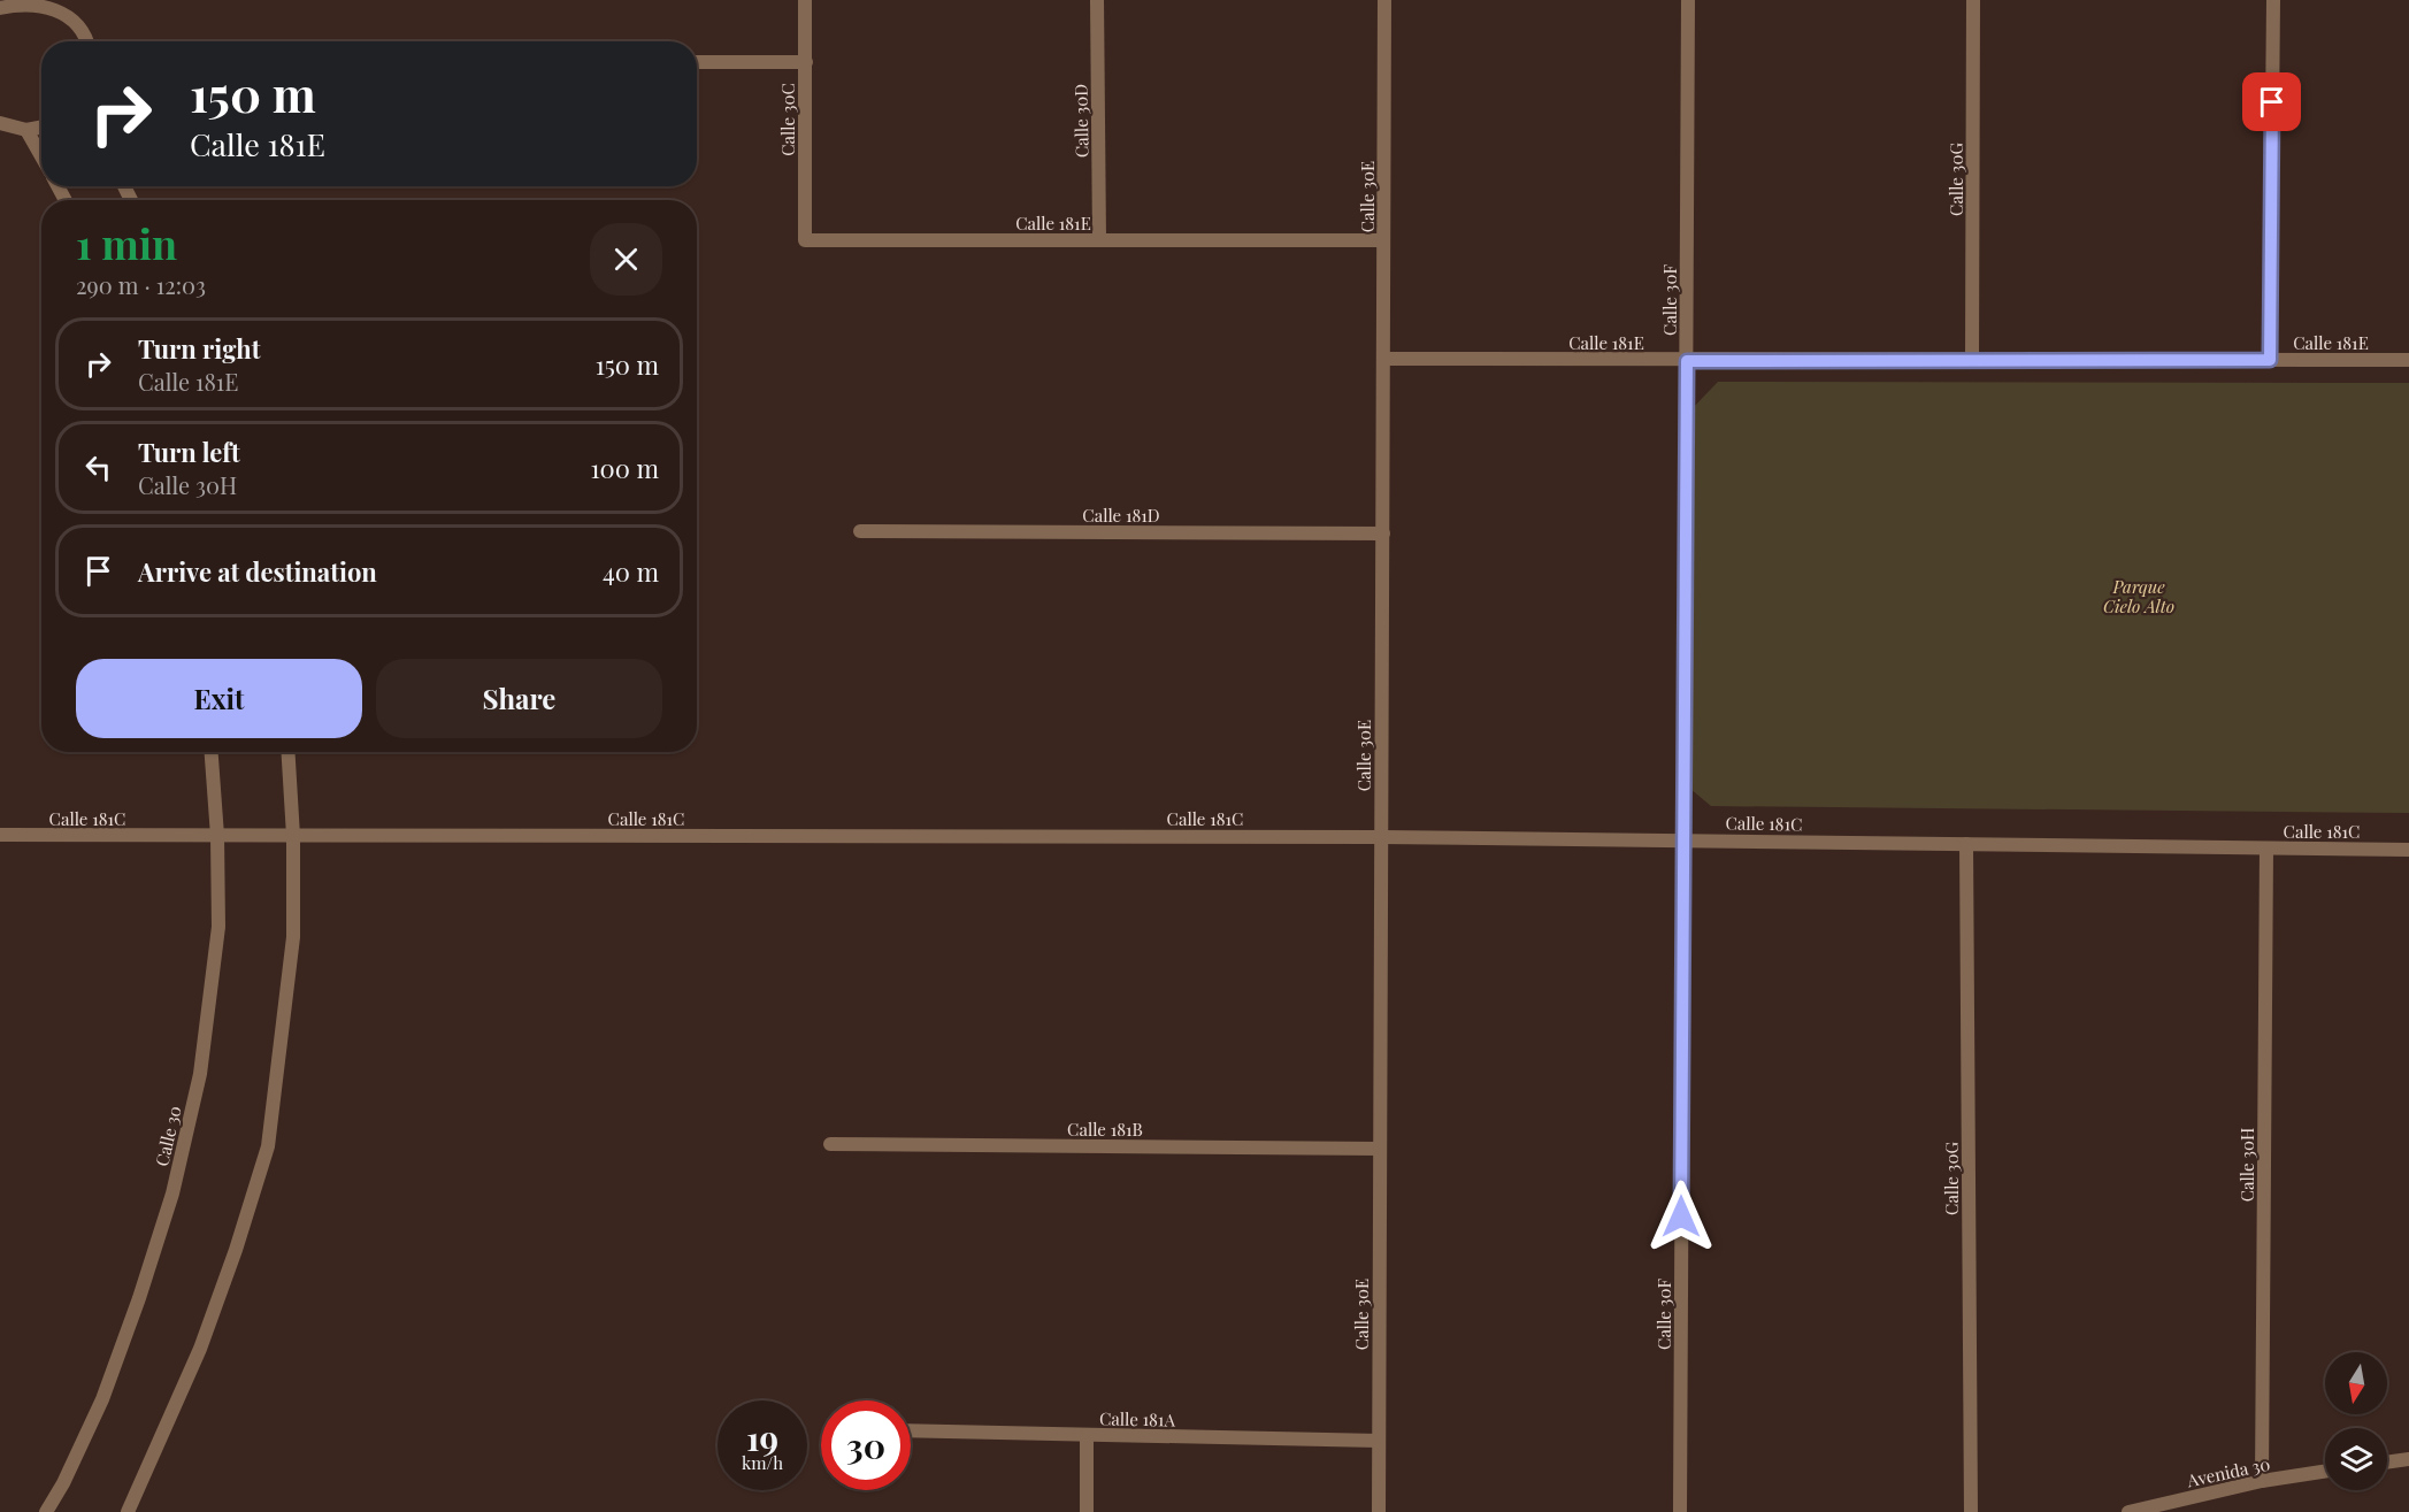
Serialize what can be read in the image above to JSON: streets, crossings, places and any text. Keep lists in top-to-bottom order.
{
  "streets": {
    "street": [
      "Calle 30C",
      "Calle 30D",
      "Calle 30G",
      "Calle 30E",
      "Calle 181E",
      "Calle 30F",
      "Calle 181D",
      "Calle 181C",
      "Calle 181B",
      "Calle 30",
      "Calle 30H",
      "Calle 181A",
      "Avenida 30"
    ]
  },
  "crossings": [
    ["Calle 30C", "Calle 181E"],
    ["Calle 30D", "Calle 181E"],
    ["Calle 30G", "Calle 181E"],
    ["Calle 30G", "Calle 181C"],
    ["Calle 30E", "Calle 181E"],
    ["Calle 30E", "Calle 181D"],
    ["Calle 30E", "Calle 181C"],
    ["Calle 30E", "Calle 181B"],
    ["Calle 30E", "Calle 181A"],
    ["Calle 181E", "Calle 30F"],
    ["Calle 30F", "Calle 181C"],
    ["Calle 181C", "Calle 30"],
    ["Calle 181C", "Calle 30H"],
    ["Calle 30H", "Avenida 30"]
  ],
  "parks": ["Parque Cielo Alto"],
  "north": "bottom",
  "page": {
    "turn": ["150 m", "Calle 181E"],
    "heading": ["1 min", "290 m · 12:03"],
    "list": [
      {
        "name": "Turn right",
        "note": "Calle 181E",
        "value": "150 m"
      },
      {
        "name": "Turn left",
        "note": "Calle 30H",
        "value": "100 m"
      },
      {
        "name": "Arrive at destination",
        "value": "40 m"
      }
    ],
    "buttons": ["Exit", "Share"],
    "speed": "19 km/h",
    "limit": "30"
  }
}
